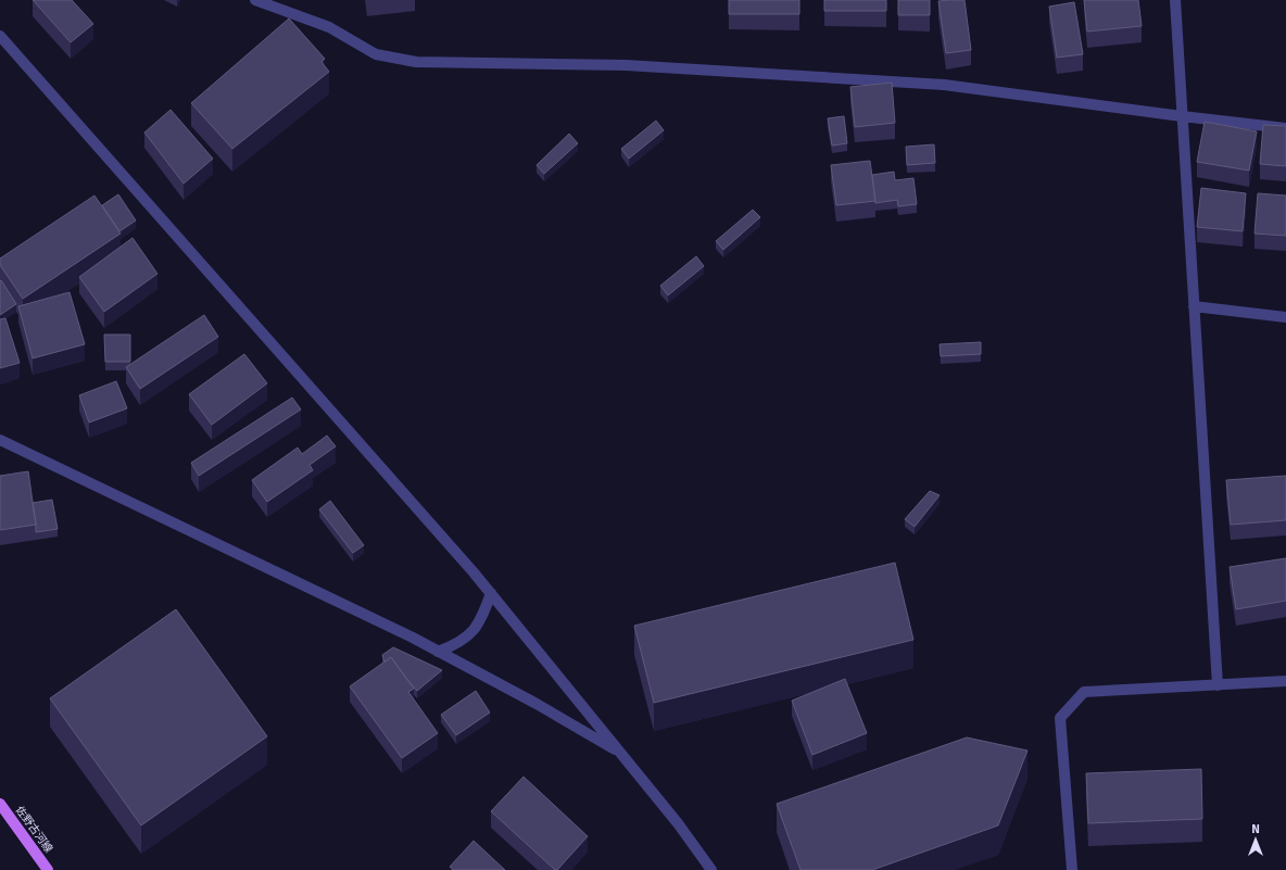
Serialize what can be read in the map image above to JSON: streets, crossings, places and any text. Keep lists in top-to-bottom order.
{
  "streets": {
    "main road": ["佐野古河線"]
  },
  "north": "top"
}
